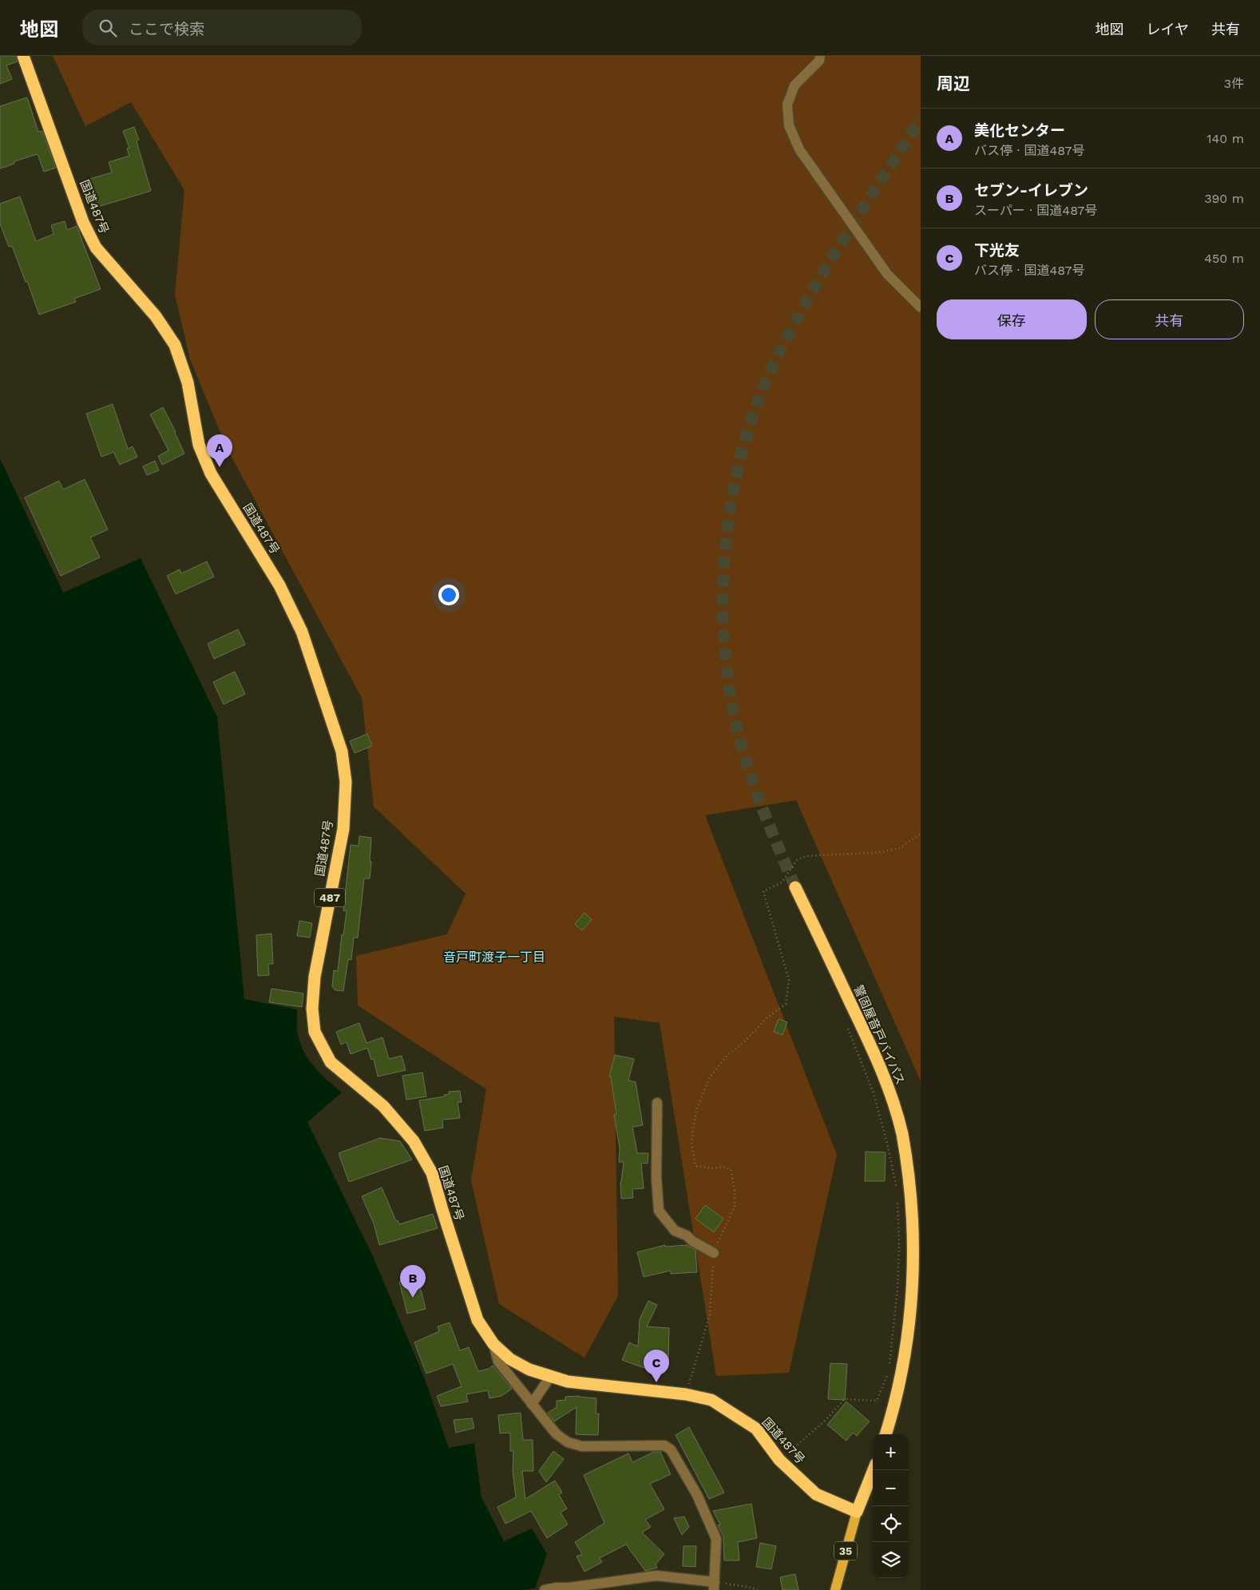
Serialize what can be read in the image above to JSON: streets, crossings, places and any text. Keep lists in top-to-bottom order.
{
  "streets": {
    "highway": ["国道487号", "487", "警固屋音戸バイパス"],
    "main road": ["35"]
  },
  "crossings": [
    ["国道487号", "35"]
  ],
  "districts": ["音戸町渡子一丁目"],
  "page": {
    "header": "地図",
    "search": "ここで検索",
    "nav": ["地図", "レイヤ", "共有"],
    "heading": ["周辺", "3件"],
    "list": [
      {
        "mark": "A",
        "name": "美化センター",
        "note": "バス停 · 国道487号",
        "value": "140 m"
      },
      {
        "mark": "B",
        "name": "セブン-イレブン",
        "note": "スーパー · 国道487号",
        "value": "390 m"
      },
      {
        "mark": "C",
        "name": "下光友",
        "note": "バス停 · 国道487号",
        "value": "450 m"
      }
    ],
    "buttons": ["保存", "共有"],
    "pins": ["A", "B", "C"],
    "map_buttons": ["+", "−"]
  }
}
